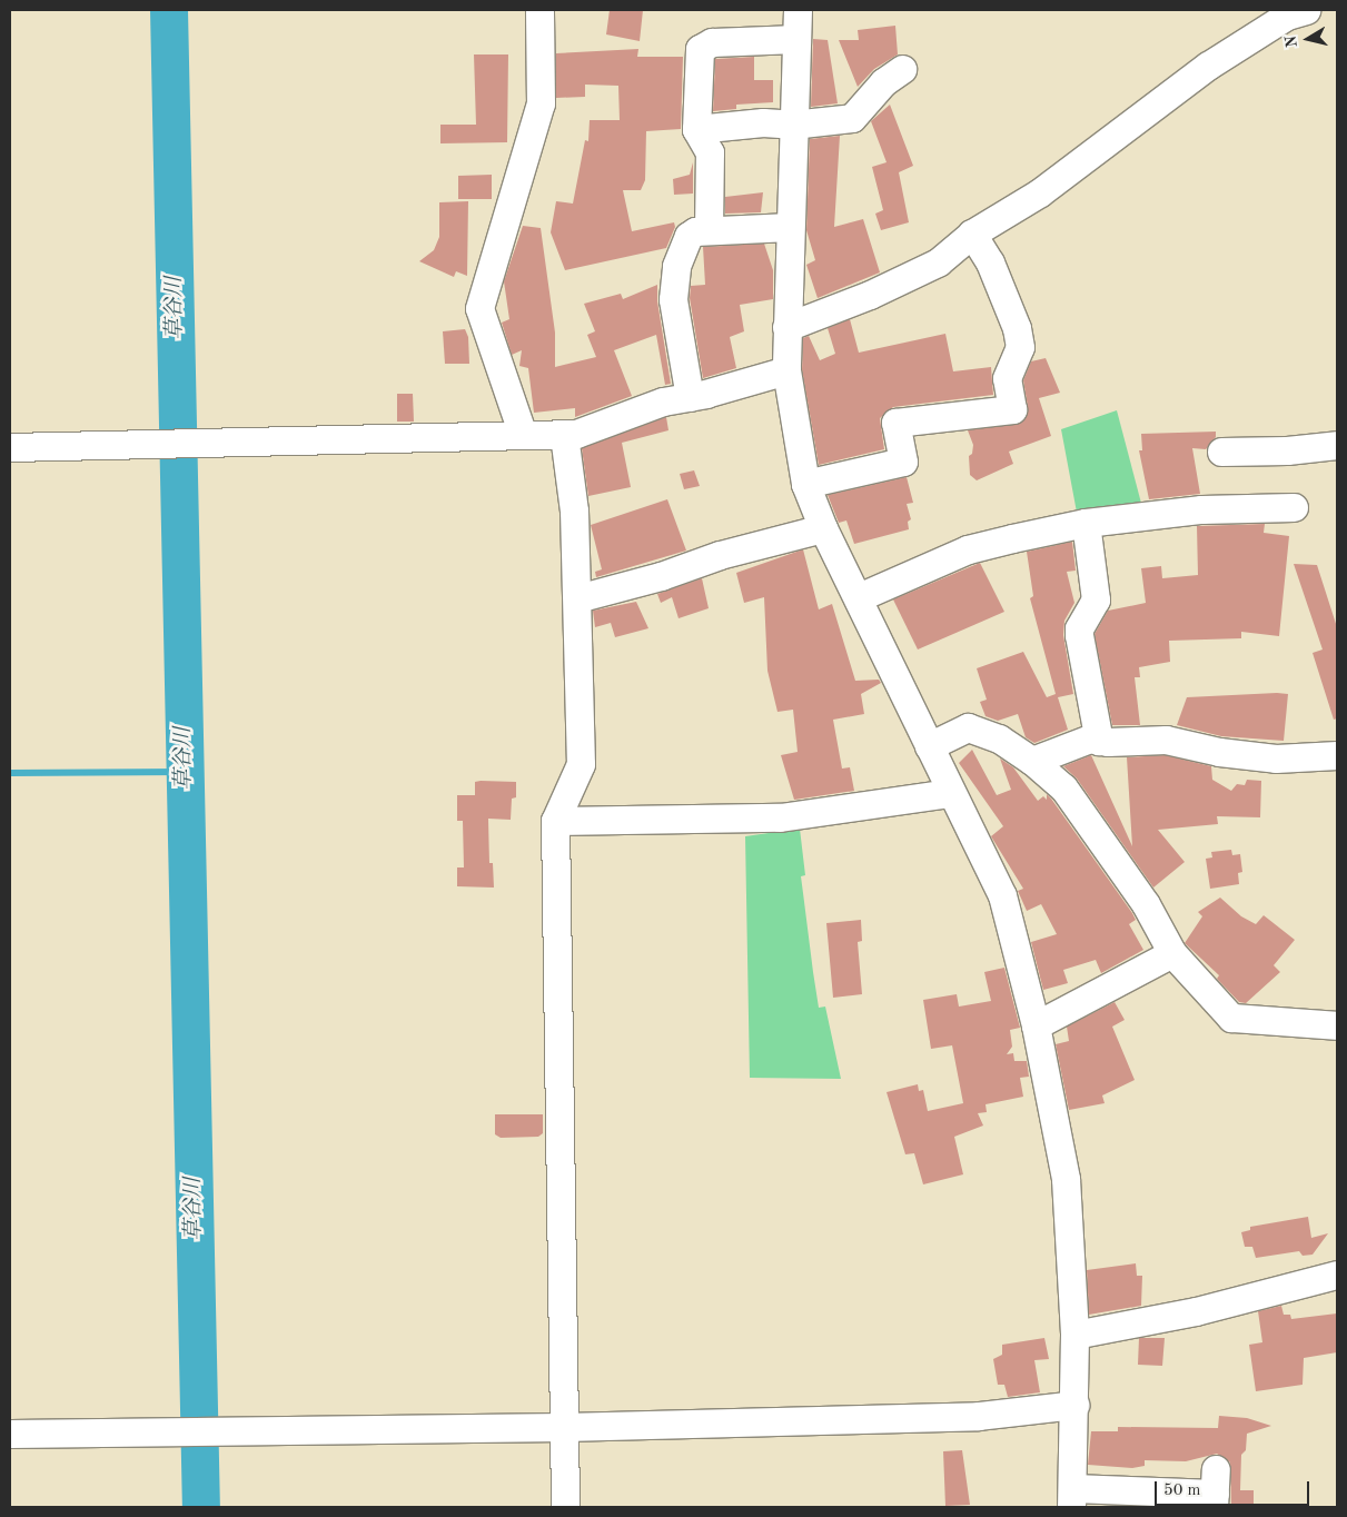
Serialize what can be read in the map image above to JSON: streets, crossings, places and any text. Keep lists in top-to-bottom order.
{
  "water": ["草谷川"],
  "scale_bar": "50 m",
  "north": "left"
}
